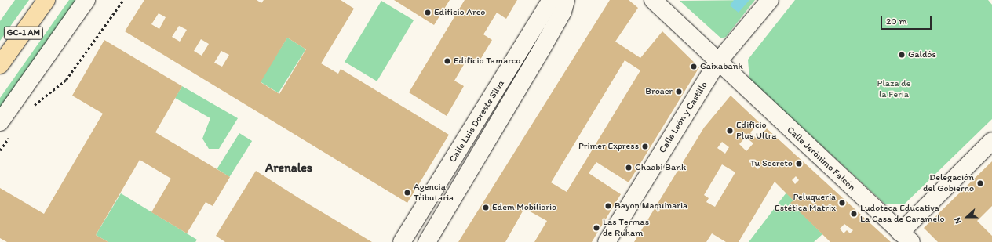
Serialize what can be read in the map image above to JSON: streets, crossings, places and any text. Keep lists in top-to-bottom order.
{
  "streets": {
    "highway": ["GC-1 AM"],
    "street": ["Calle León y Castillo", "Calle Luis Doreste Silva", "Calle Jerónimo Falcón"]
  },
  "crossings": [
    ["Calle León y Castillo", "Calle Jerónimo Falcón"]
  ],
  "districts": ["Arenales"],
  "parks": ["Plaza de la Feria"],
  "places": [
    "Edificio Arco",
    "Galdós",
    "Edificio Tamarco",
    "Caixabank",
    "Broaer",
    "Edificio Plus Ultra",
    "Primer Express",
    "Tu Secreto",
    "Chaabi Bank",
    "Delegación del Gobierno",
    "Agencia Tributaria",
    "Peluquería Estética Matrix",
    "Bayon Maquinaria",
    "Edem Mobiliario",
    "Ludoteca Educativa La Casa de Caramelo",
    "Las Termas de Ruham"
  ],
  "scale_bar": "20 m",
  "north": "left"
}
